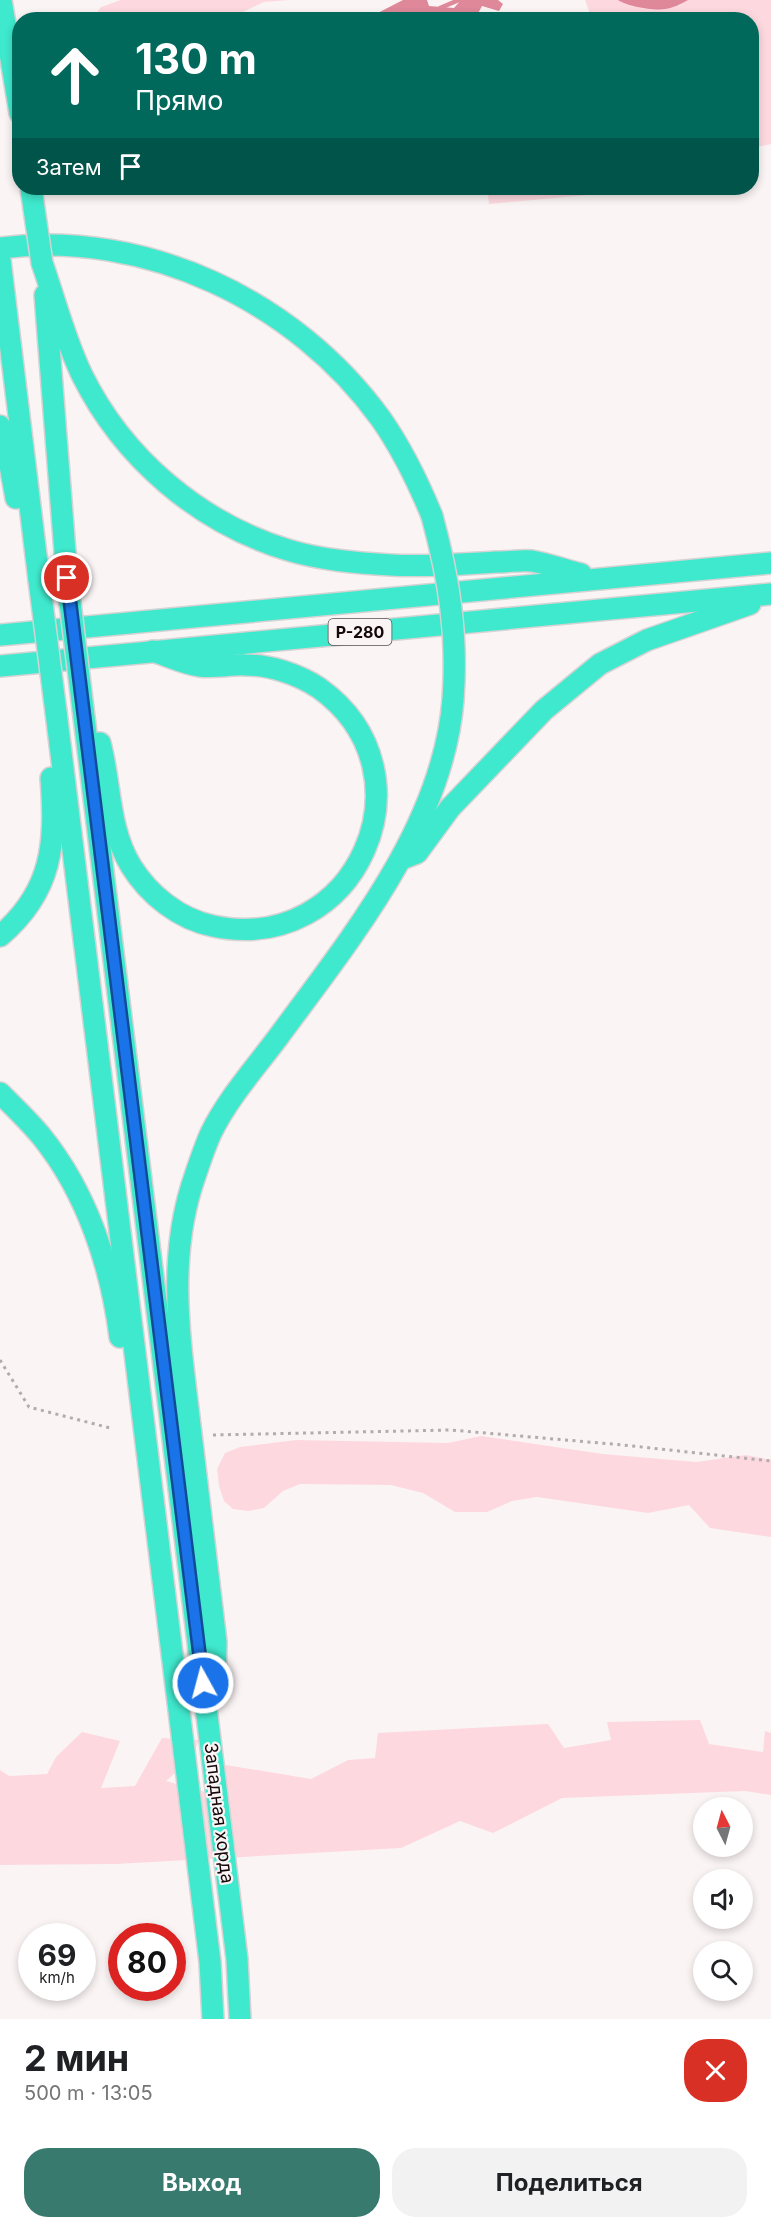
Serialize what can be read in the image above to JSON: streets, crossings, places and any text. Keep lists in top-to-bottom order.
{
  "streets": {
    "highway": ["Р-280", "Западная хорда"]
  },
  "north": "top",
  "page": {
    "turn": ["130 m", "Прямо"],
    "then": "Затем",
    "speed": "69 km/h",
    "limit": "80",
    "heading": ["2 мин", "500 m · 13:05"],
    "buttons": ["Выход", "Поделиться"]
  }
}
